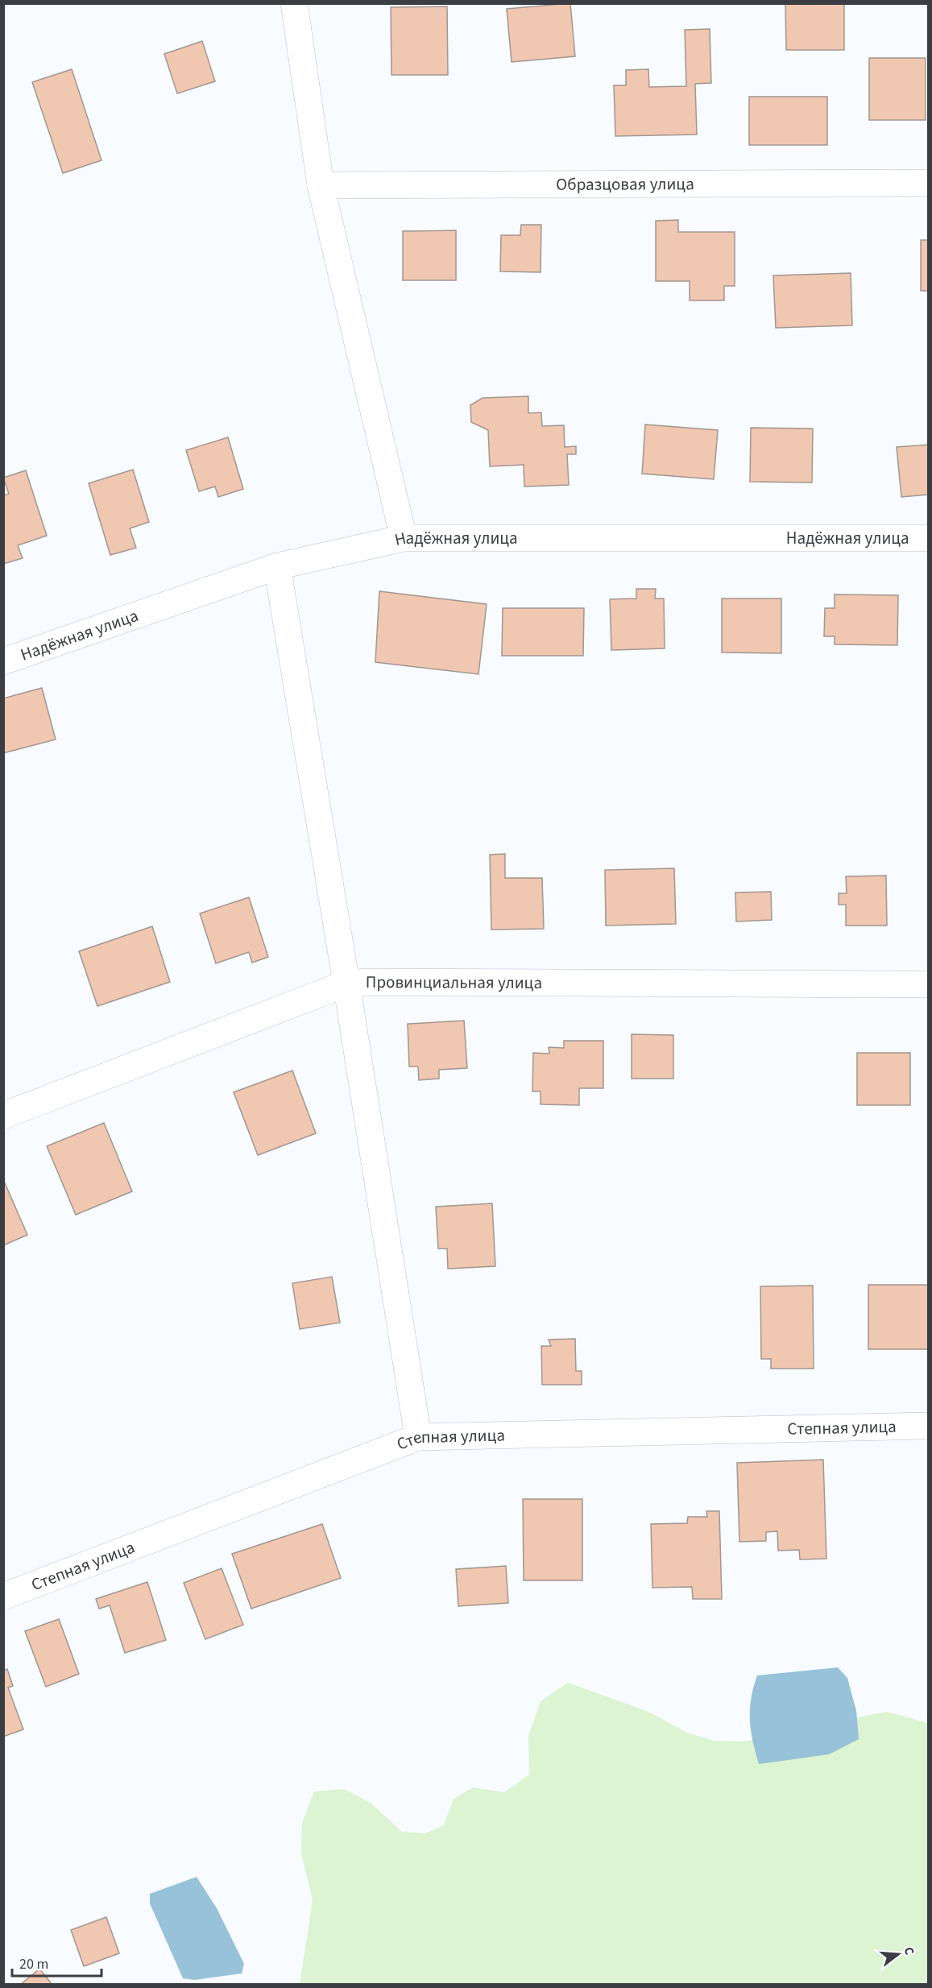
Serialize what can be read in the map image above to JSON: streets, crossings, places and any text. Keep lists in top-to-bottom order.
{
  "streets": {
    "street": [
      "Образцовая улица",
      "Надёжная улица",
      "Провинциальная улица",
      "Степная улица"
    ]
  },
  "scale_bar": "20 m",
  "north": "right"
}
